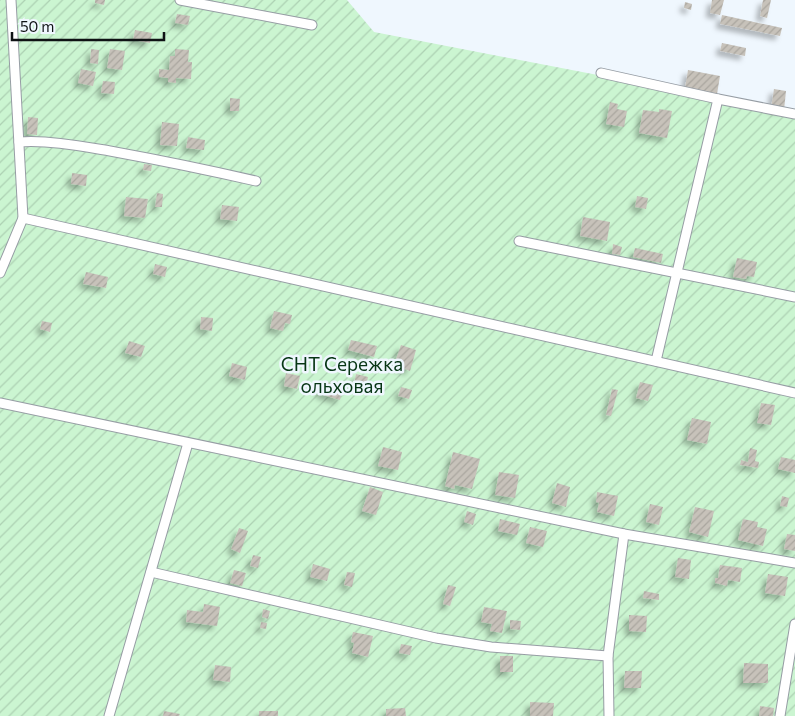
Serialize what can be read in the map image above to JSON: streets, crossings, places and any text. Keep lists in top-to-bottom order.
{
  "parks": ["СНТ Сережка ольховая"],
  "scale_bar": "50 m"
}
